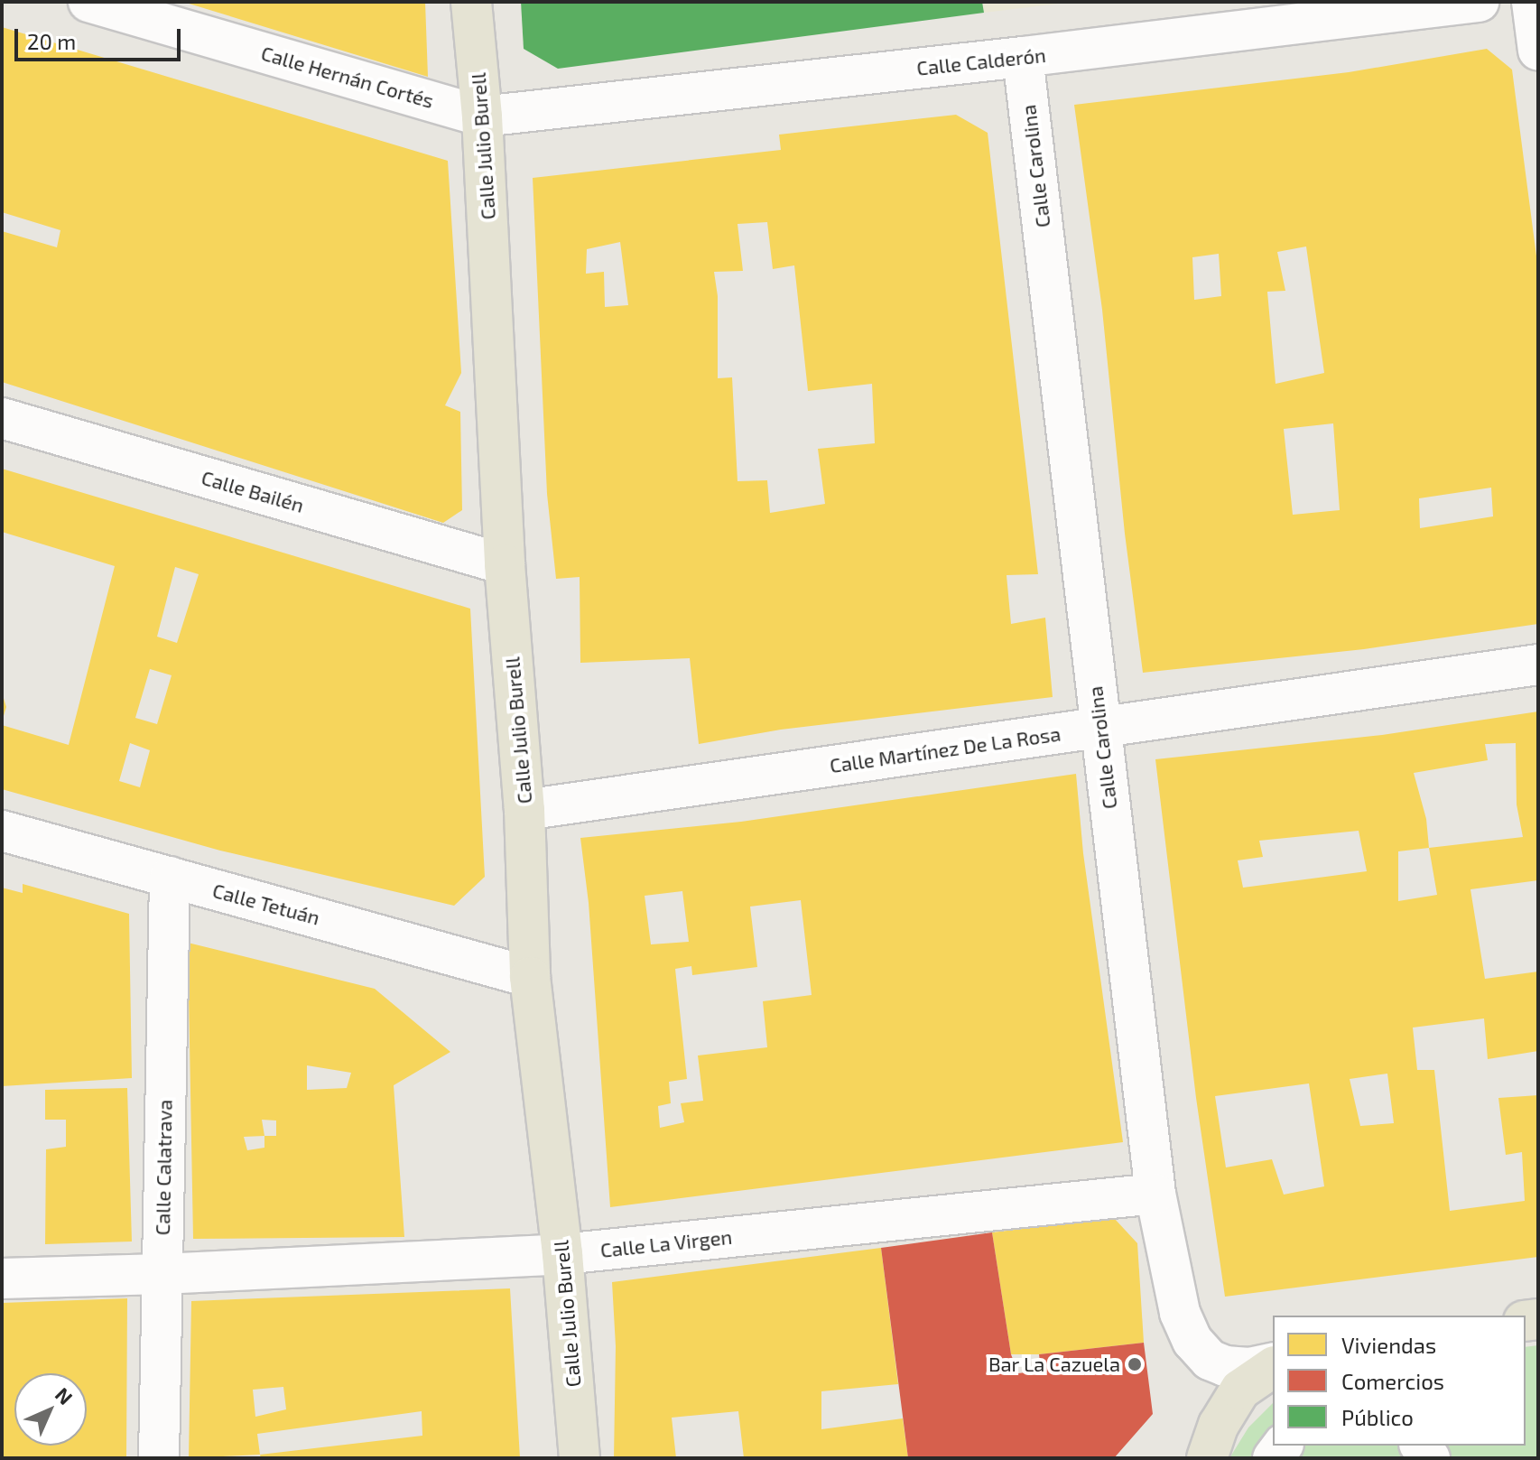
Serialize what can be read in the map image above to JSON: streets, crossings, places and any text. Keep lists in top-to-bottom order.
{
  "streets": {
    "main road": ["Calle Julio Burell"],
    "street": [
      "Calle Calderón",
      "Calle Hernán Cortés",
      "Calle Carolina",
      "Calle Bailén",
      "Calle Martínez De La Rosa",
      "Calle Tetuán",
      "Calle Calatrava",
      "Calle La Virgen"
    ]
  },
  "crossings": [
    ["Calle Calderón", "Calle Hernán Cortés"],
    ["Calle Calderón", "Calle Julio Burell"],
    ["Calle Calderón", "Calle Carolina"],
    ["Calle Hernán Cortés", "Calle Julio Burell"],
    ["Calle Julio Burell", "Calle Bailén"],
    ["Calle Julio Burell", "Calle Martínez De La Rosa"],
    ["Calle Julio Burell", "Calle Tetuán"],
    ["Calle Julio Burell", "Calle La Virgen"],
    ["Calle Carolina", "Calle Martínez De La Rosa"],
    ["Calle Carolina", "Calle La Virgen"],
    ["Calle Tetuán", "Calle Calatrava"],
    ["Calle Calatrava", "Calle La Virgen"]
  ],
  "places": ["Bar La Cazuela"],
  "legend": ["Viviendas", "Comercios", "Público"],
  "scale_bar": "20 m",
  "north": "top right"
}
